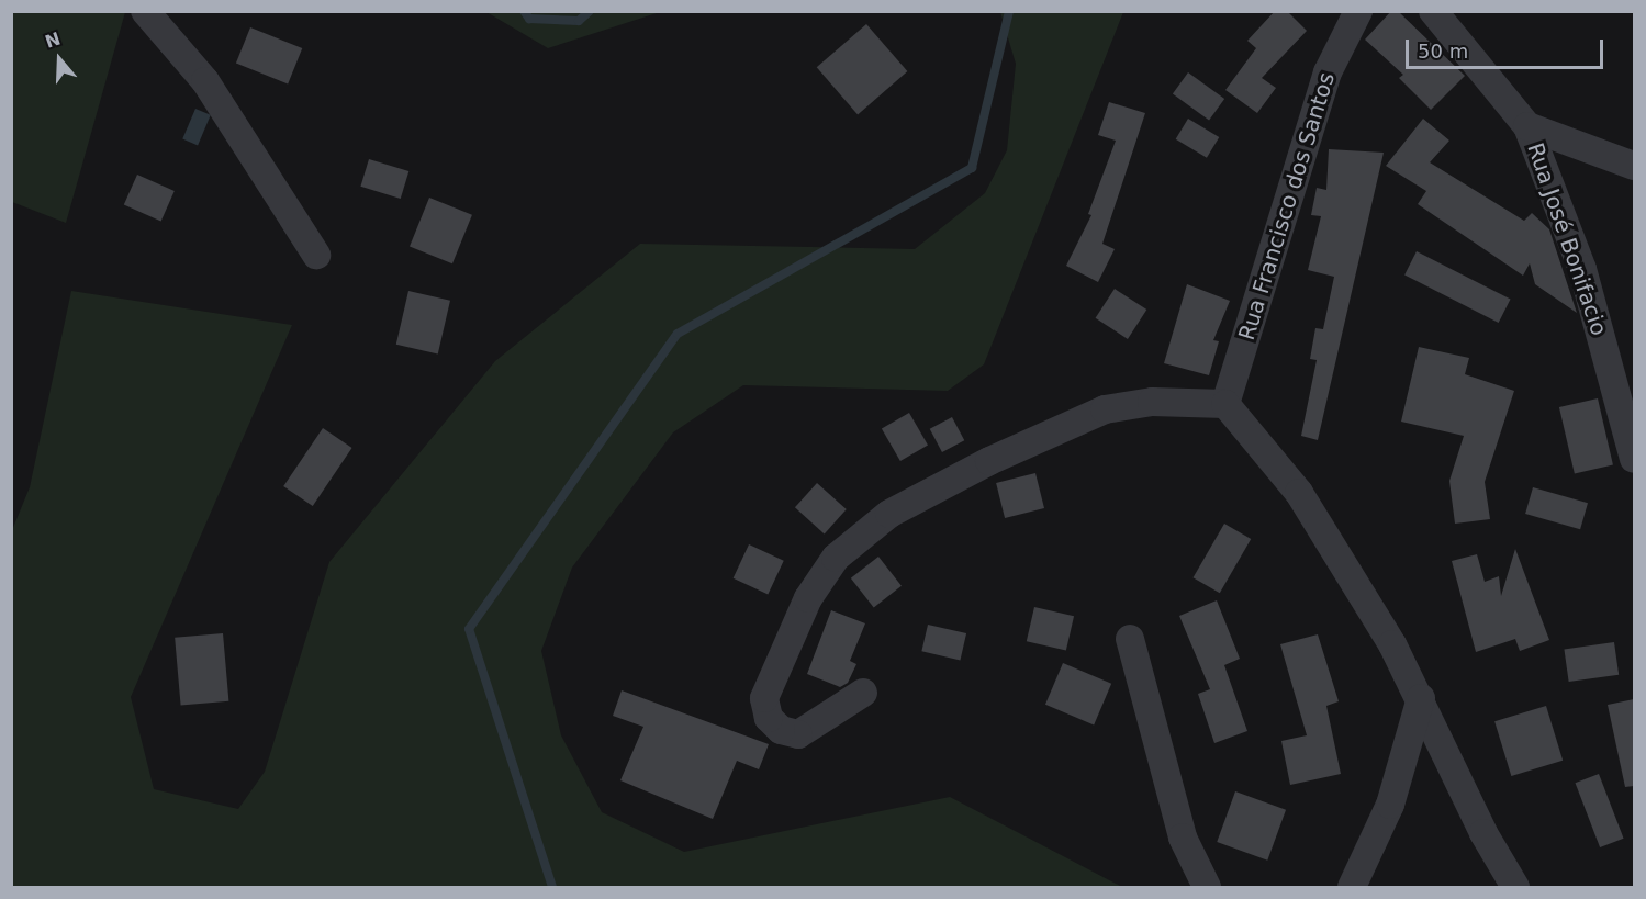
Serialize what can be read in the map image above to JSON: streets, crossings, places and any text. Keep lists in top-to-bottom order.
{
  "streets": {
    "street": ["Rua Francisco dos Santos", "Rua José Bonifacio"]
  },
  "scale_bar": "50 m",
  "north": "top"
}
